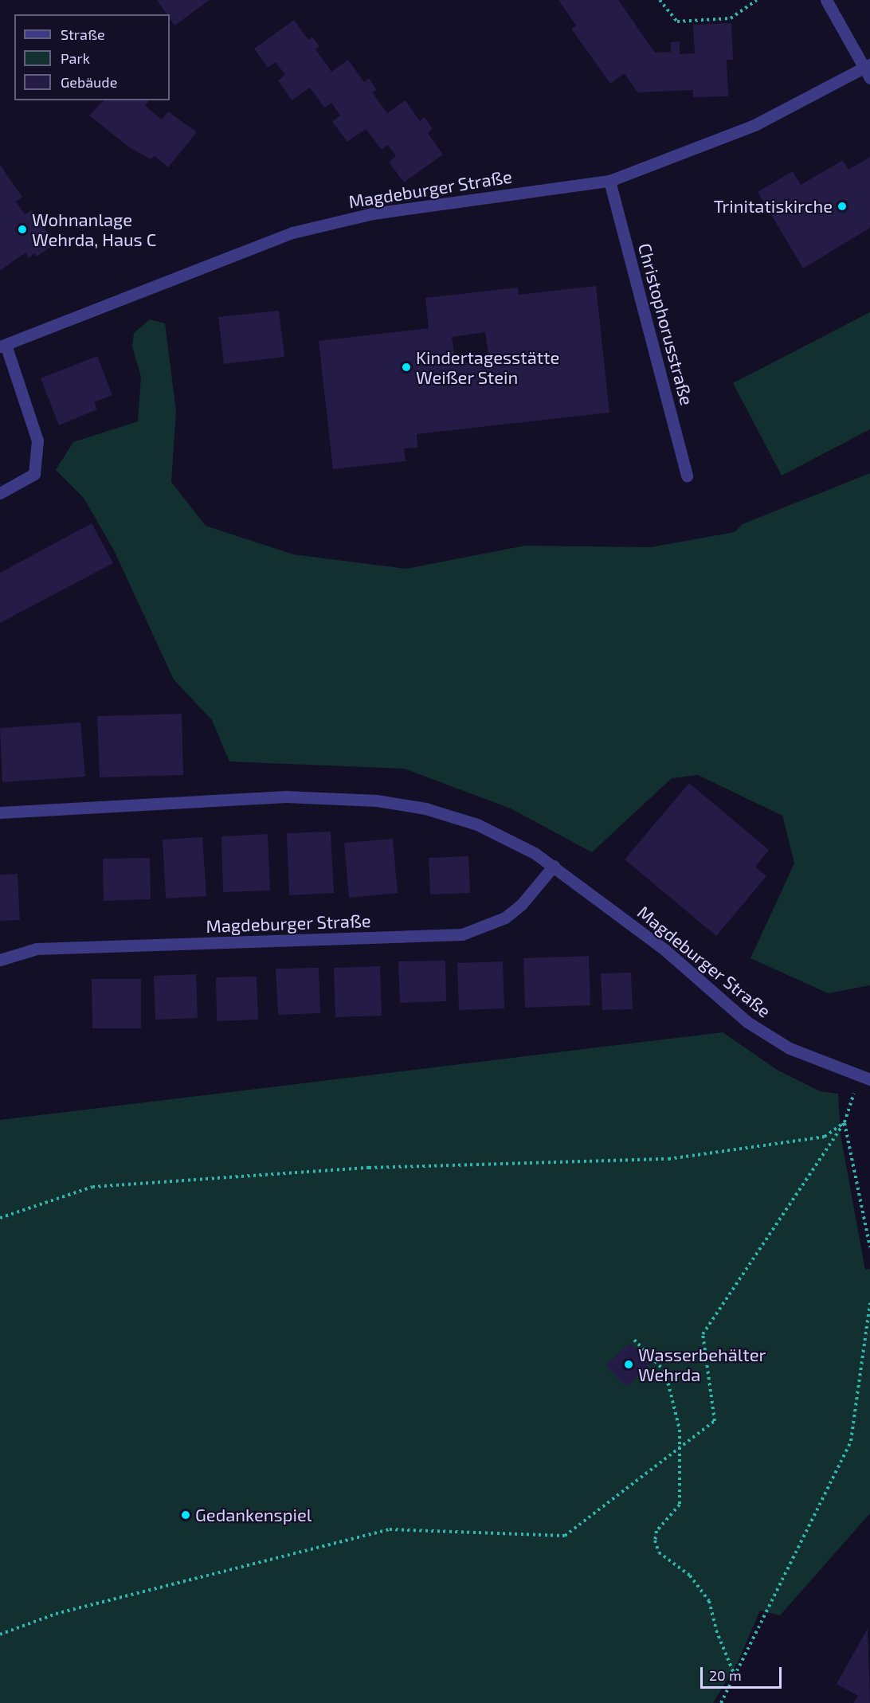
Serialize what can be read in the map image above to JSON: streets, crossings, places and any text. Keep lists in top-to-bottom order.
{
  "streets": {
    "street": ["Magdeburger Straße", "Christophorusstraße"]
  },
  "crossings": [
    ["Magdeburger Straße", "Christophorusstraße"]
  ],
  "places": [
    "Trinitatiskirche",
    "Wohnanlage Wehrda, Haus C",
    "Kindertagesstätte Weißer Stein",
    "Wasserbehälter Wehrda",
    "Gedankenspiel"
  ],
  "legend": ["Straße", "Park", "Gebäude"],
  "scale_bar": "20 m"
}
